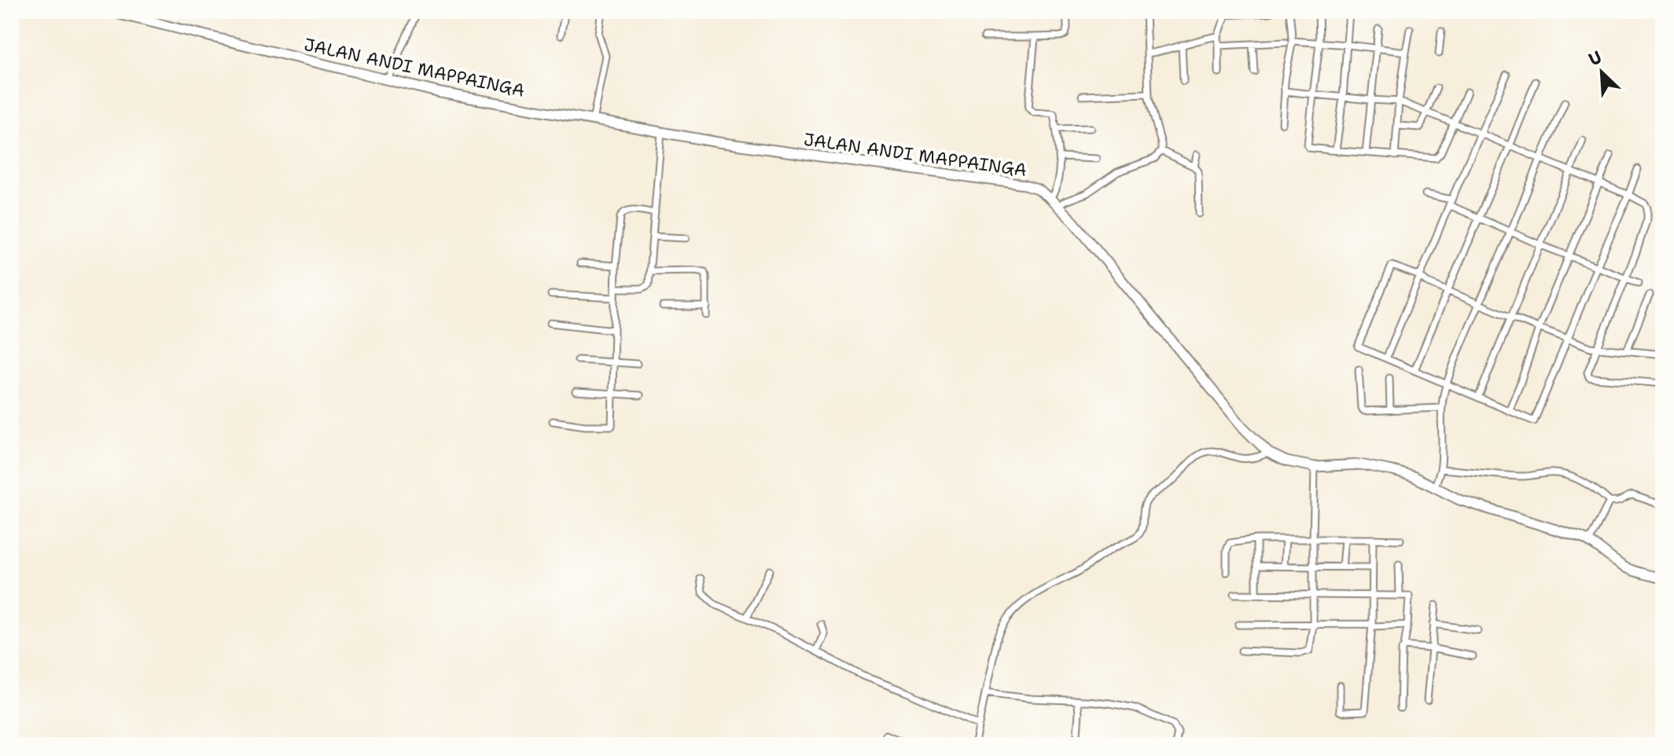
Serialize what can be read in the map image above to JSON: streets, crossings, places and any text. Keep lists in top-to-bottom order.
{
  "streets": {
    "main road": ["JALAN ANDI MAPPAINGA"]
  },
  "north": "top left"
}
